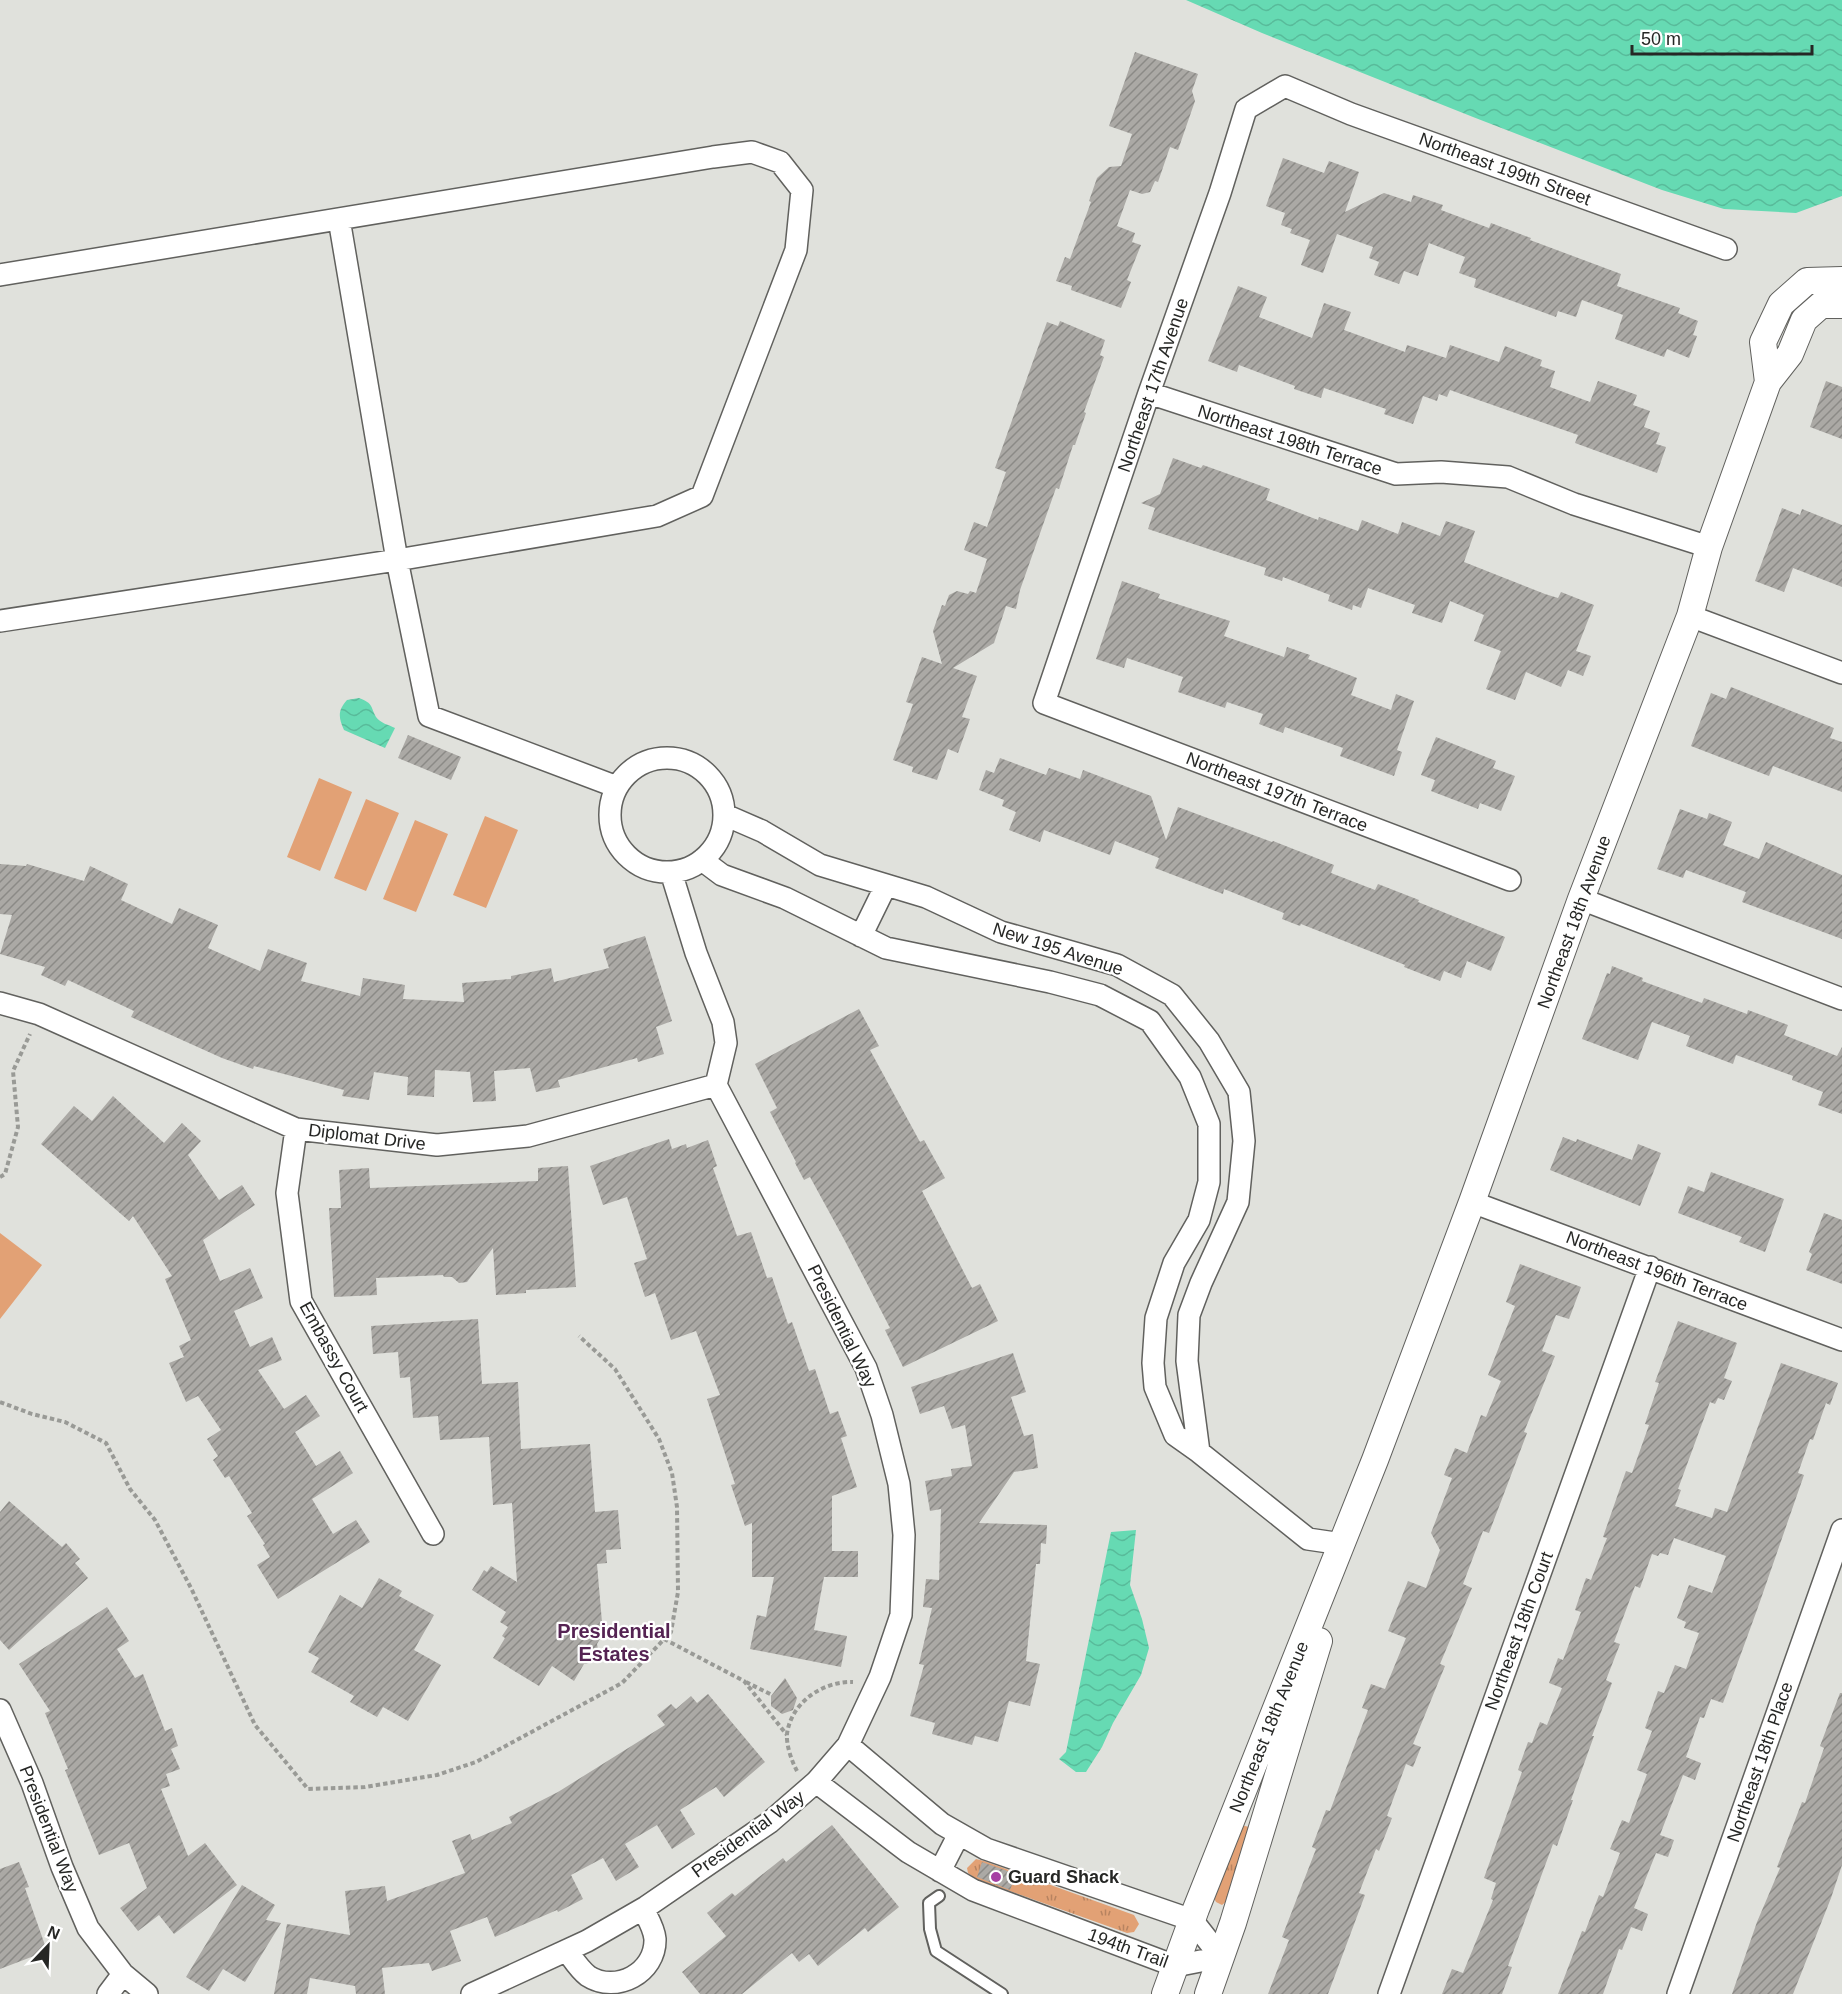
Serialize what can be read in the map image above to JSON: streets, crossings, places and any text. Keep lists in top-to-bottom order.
{
  "streets": {
    "street": [
      "Northeast 199th Street",
      "Northeast 17th Avenue",
      "Northeast 198th Terrace",
      "Northeast 197th Terrace",
      "Northeast 18th Avenue",
      "New 195 Avenue",
      "Diplomat Drive",
      "Northeast 196th Terrace",
      "Presidential Way",
      "Embassy Court",
      "Northeast 18th Court",
      "Northeast 18th Place",
      "194th Trail"
    ]
  },
  "crossings": [
    ["Northeast 199th Street", "Northeast 17th Avenue"],
    ["Northeast 17th Avenue", "Northeast 198th Terrace"],
    ["Northeast 17th Avenue", "Northeast 197th Terrace"],
    ["Northeast 198th Terrace", "Northeast 18th Avenue"],
    ["Northeast 18th Avenue", "New 195 Avenue"],
    ["Northeast 18th Avenue", "Northeast 196th Terrace"],
    ["Northeast 18th Avenue", "194th Trail"],
    ["Diplomat Drive", "Presidential Way"],
    ["Diplomat Drive", "Embassy Court"],
    ["Northeast 196th Terrace", "Northeast 18th Court"],
    ["Presidential Way", "194th Trail"]
  ],
  "districts": ["Presidential Estates"],
  "places": ["Guard Shack"],
  "scale_bar": "50 m",
  "north": "top right"
}
